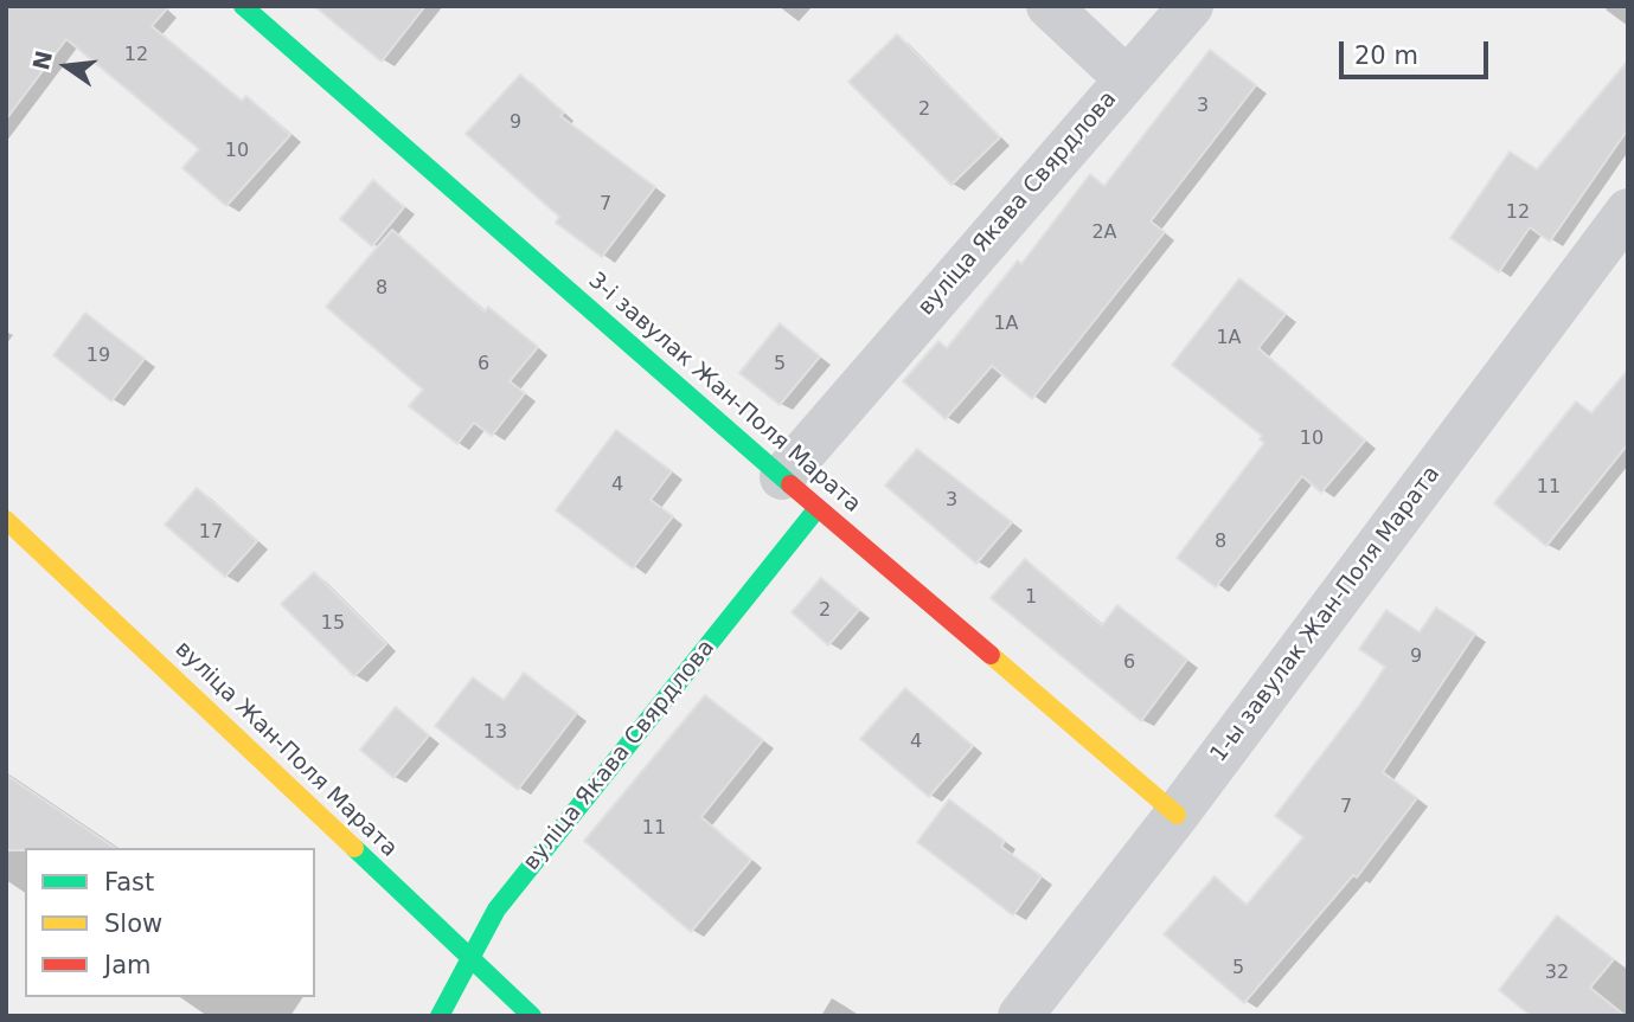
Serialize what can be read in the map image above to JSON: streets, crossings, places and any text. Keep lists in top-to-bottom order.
{
  "streets": {
    "street": [
      "вуліца Якава Свярдлова",
      "3-і завулак Жан-Поля Марата",
      "1-ы завулак Жан-Поля Марата",
      "вуліца Жан-Поля Марата"
    ]
  },
  "crossings": [
    ["вуліца Якава Свярдлова", "3-і завулак Жан-Поля Марата"],
    ["вуліца Якава Свярдлова", "вуліца Жан-Поля Марата"],
    ["3-і завулак Жан-Поля Марата", "1-ы завулак Жан-Поля Марата"]
  ],
  "house_numbers": [
    "12",
    "3",
    "2",
    "9",
    "10",
    "7",
    "12",
    "2А",
    "8",
    "1А",
    "1А",
    "19",
    "6",
    "5",
    "10",
    "4",
    "11",
    "3",
    "17",
    "8",
    "1",
    "2",
    "15",
    "9",
    "6",
    "13",
    "4",
    "7",
    "11",
    "5",
    "32"
  ],
  "legend": ["Fast", "Slow", "Jam"],
  "scale_bar": "20 m",
  "north": "left"
}
